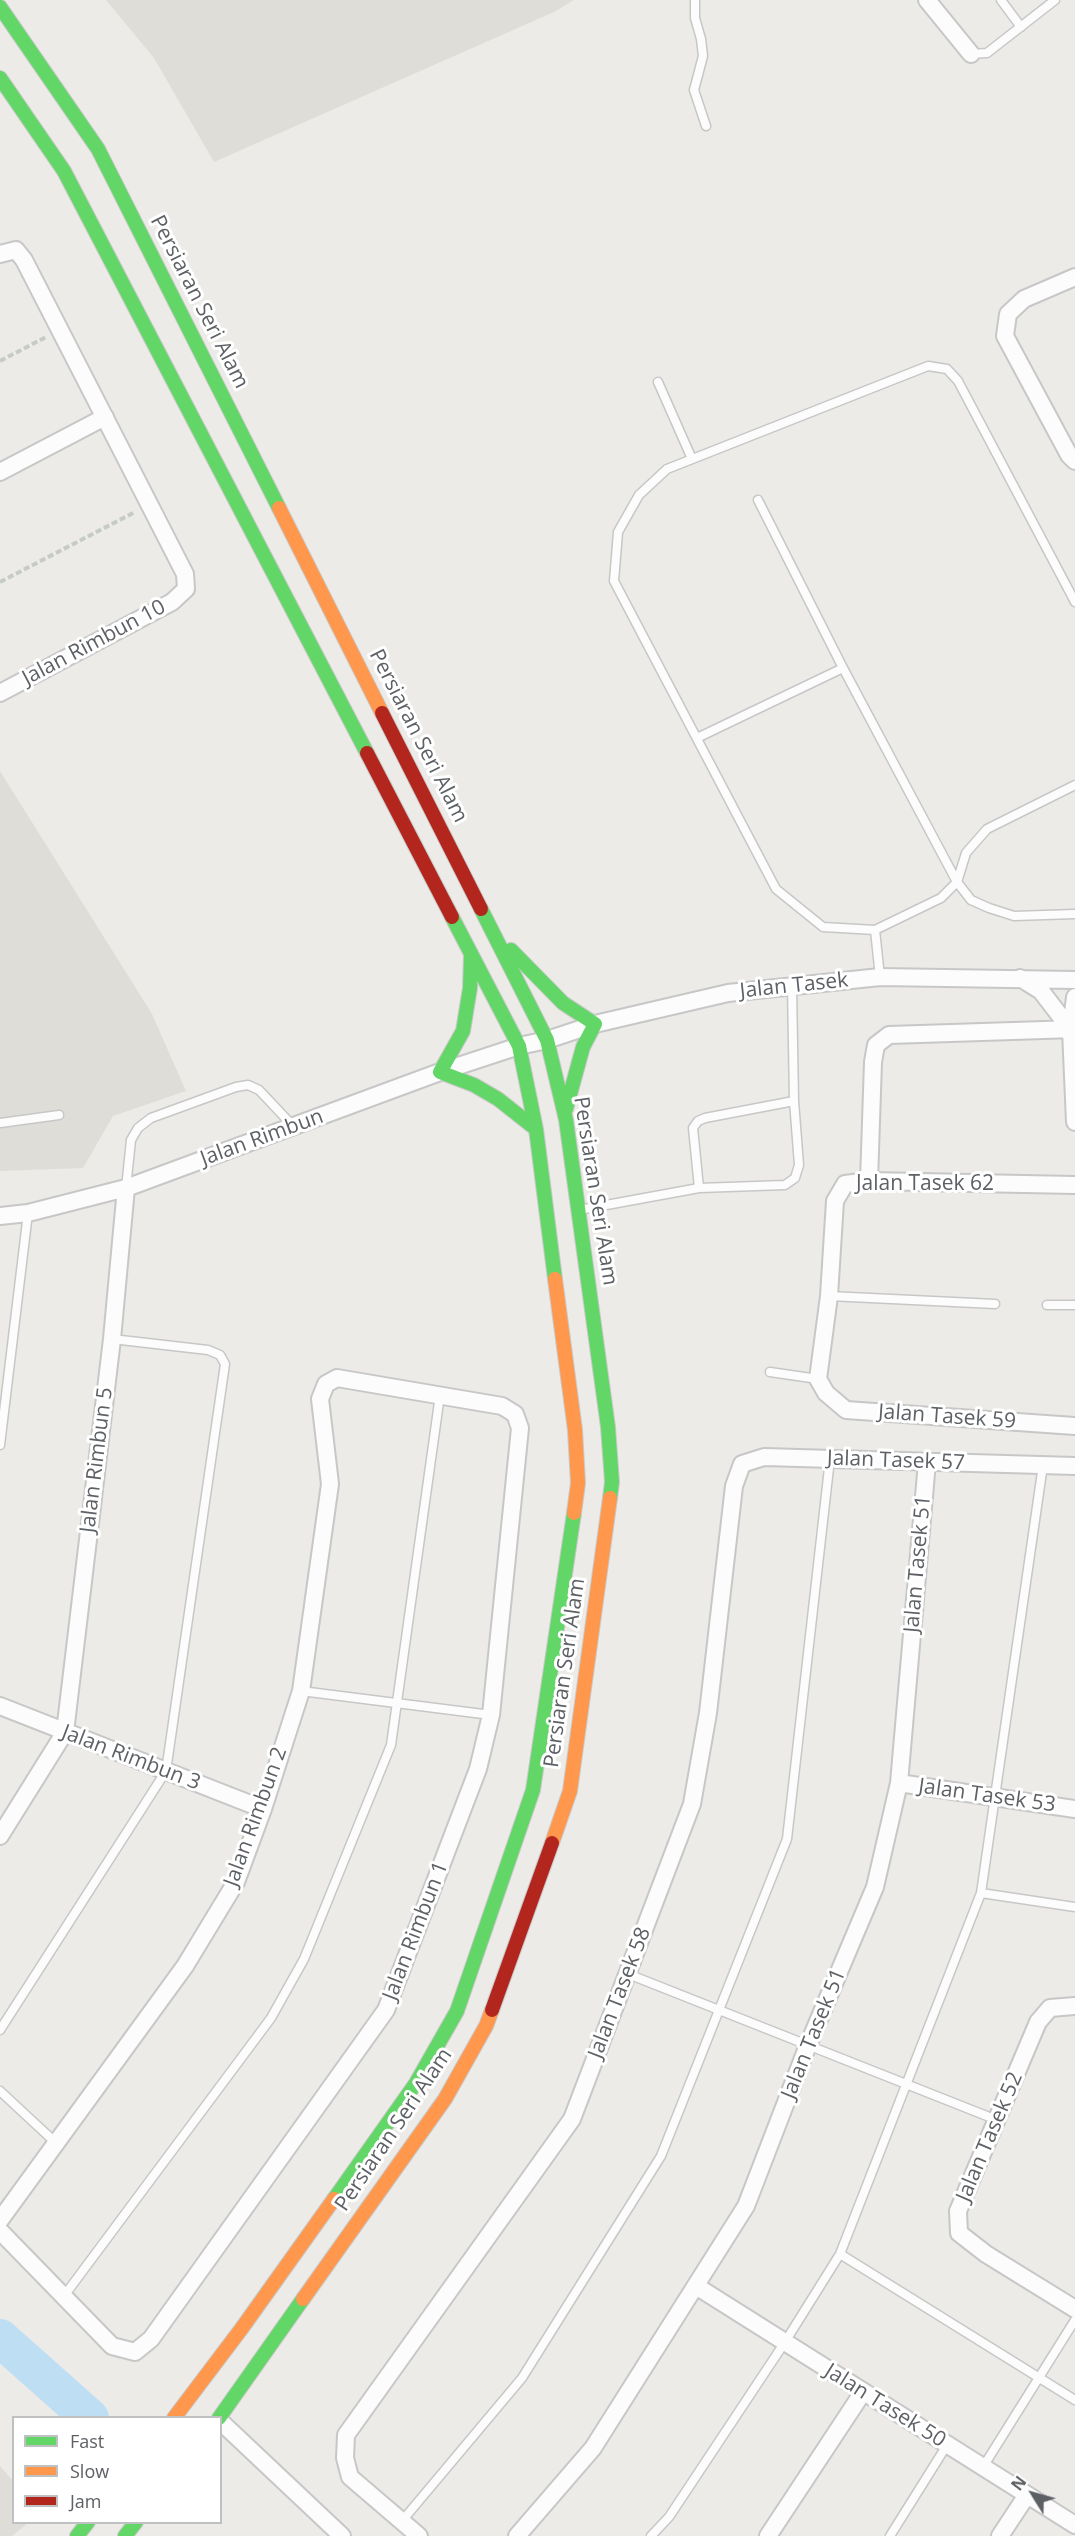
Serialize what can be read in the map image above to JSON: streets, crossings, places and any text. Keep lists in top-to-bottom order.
{
  "streets": {
    "main road": ["Persiaran Seri Alam"],
    "street": [
      "Jalan Rimbun 10",
      "Jalan Tasek",
      "Jalan Rimbun",
      "Jalan Tasek 62",
      "Jalan Tasek 59",
      "Jalan Rimbun 5",
      "Jalan Tasek 57",
      "Jalan Tasek 51",
      "Jalan Rimbun 3",
      "Jalan Tasek 53",
      "Jalan Rimbun 2",
      "Jalan Rimbun 1",
      "Jalan Tasek 58",
      "Jalan Tasek 52",
      "Jalan Tasek 50"
    ]
  },
  "crossings": [
    ["Persiaran Seri Alam", "Jalan Tasek"],
    ["Persiaran Seri Alam", "Jalan Rimbun"],
    ["Jalan Tasek", "Jalan Rimbun"],
    ["Jalan Rimbun", "Jalan Rimbun 5"],
    ["Jalan Tasek 62", "Jalan Tasek 59"],
    ["Jalan Rimbun 5", "Jalan Rimbun 3"],
    ["Jalan Tasek 57", "Jalan Tasek 51"],
    ["Jalan Tasek 57", "Jalan Tasek 58"],
    ["Jalan Tasek 51", "Jalan Tasek 53"],
    ["Jalan Tasek 51", "Jalan Tasek 50"],
    ["Jalan Rimbun 3", "Jalan Rimbun 2"],
    ["Jalan Rimbun 2", "Jalan Rimbun 1"]
  ],
  "legend": ["Fast", "Slow", "Jam"],
  "north": "top left"
}
